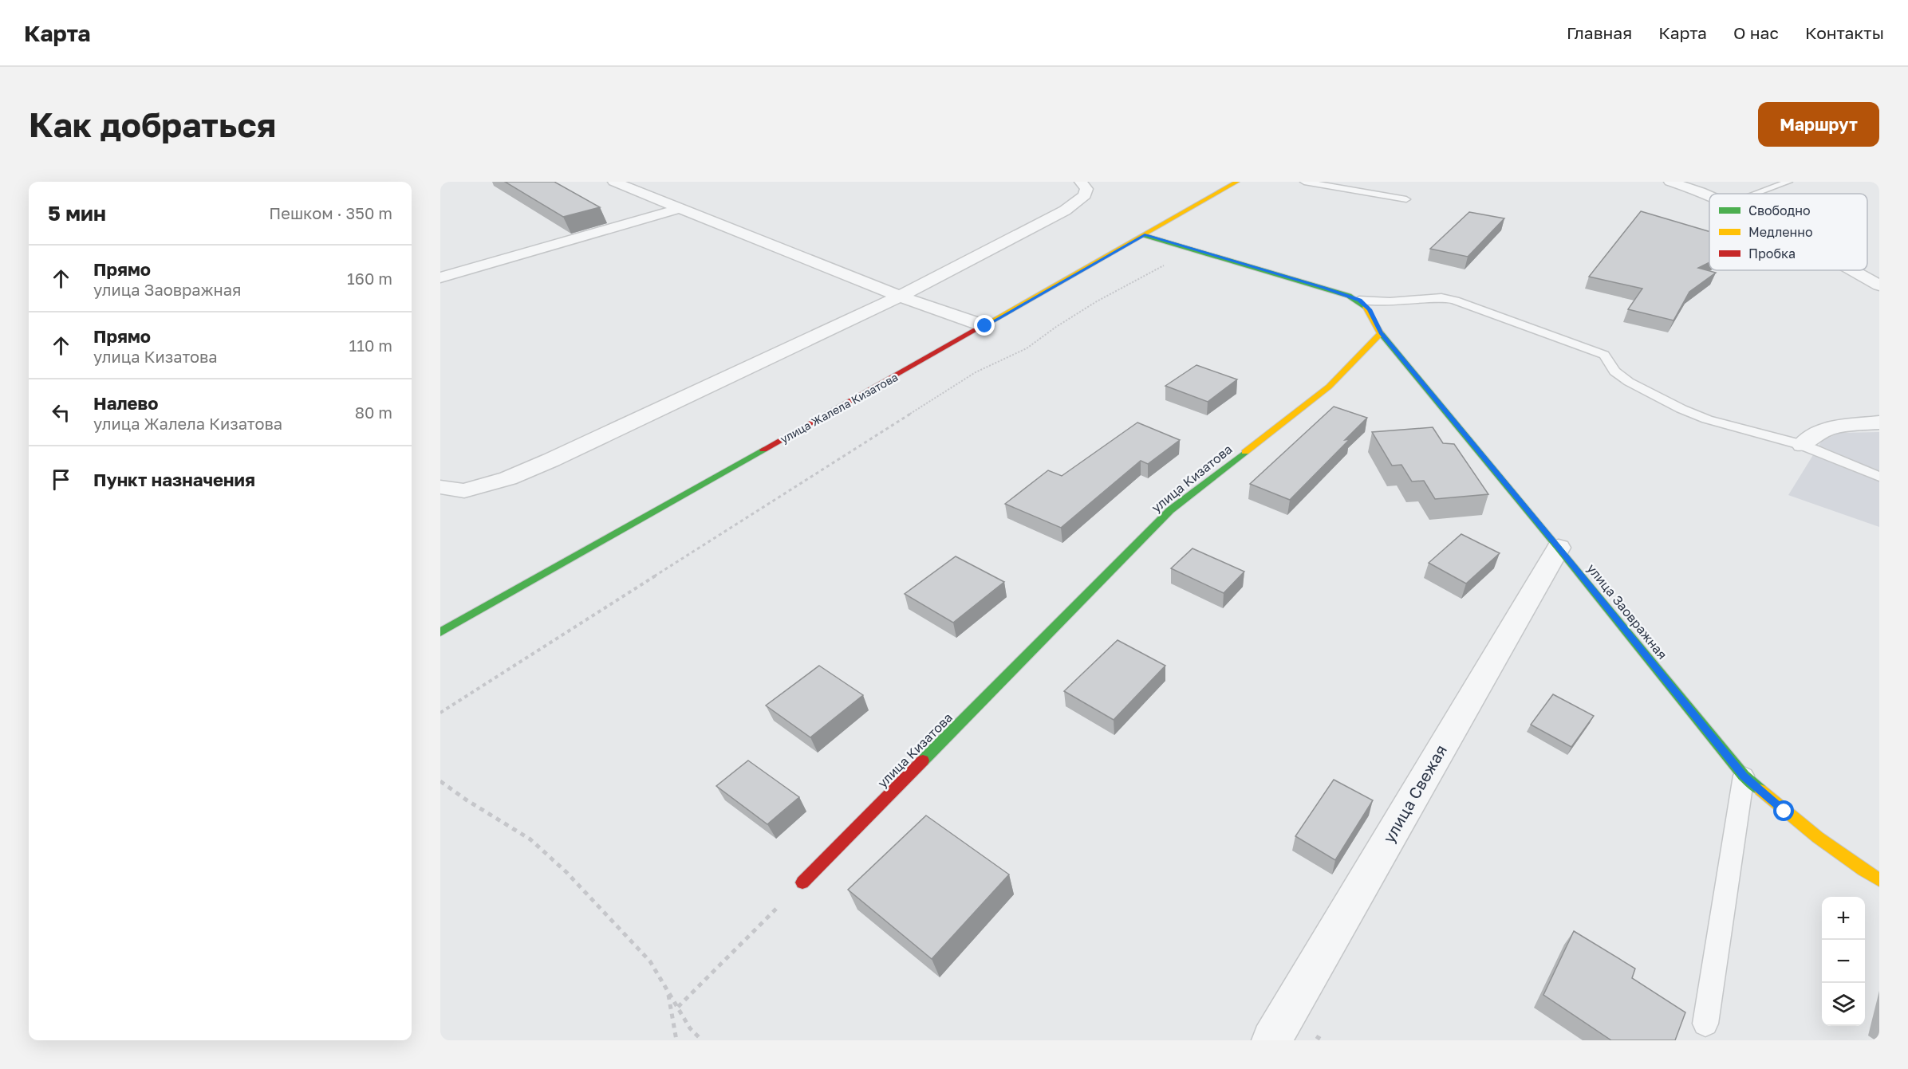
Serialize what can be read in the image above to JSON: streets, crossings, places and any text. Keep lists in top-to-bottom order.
{
  "streets": {
    "street": [
      "улица Жалела Кизатова",
      "улица Кизатова",
      "улица Заовражная",
      "улица Свежая"
    ]
  },
  "crossings": [
    ["улица Кизатова", "улица Заовражная"],
    ["улица Заовражная", "улица Свежая"]
  ],
  "legend": ["Свободно", "Медленно", "Пробка"],
  "page": {
    "header": "Карта",
    "nav": [
      "Главная",
      "Карта",
      "О нас",
      "Контакты"
    ],
    "buttons": "Маршрут",
    "title": "Как добраться",
    "heading": ["5 мин", "Пешком · 350 m"],
    "list": [
      ["Прямо", "улица Заовражная", "160 m"],
      ["Прямо", "улица Кизатова", "110 m"],
      ["Налево", "улица Жалела Кизатова", "80 m"],
      "Пункт назначения"
    ],
    "map_buttons": ["+", "−"]
  }
}
